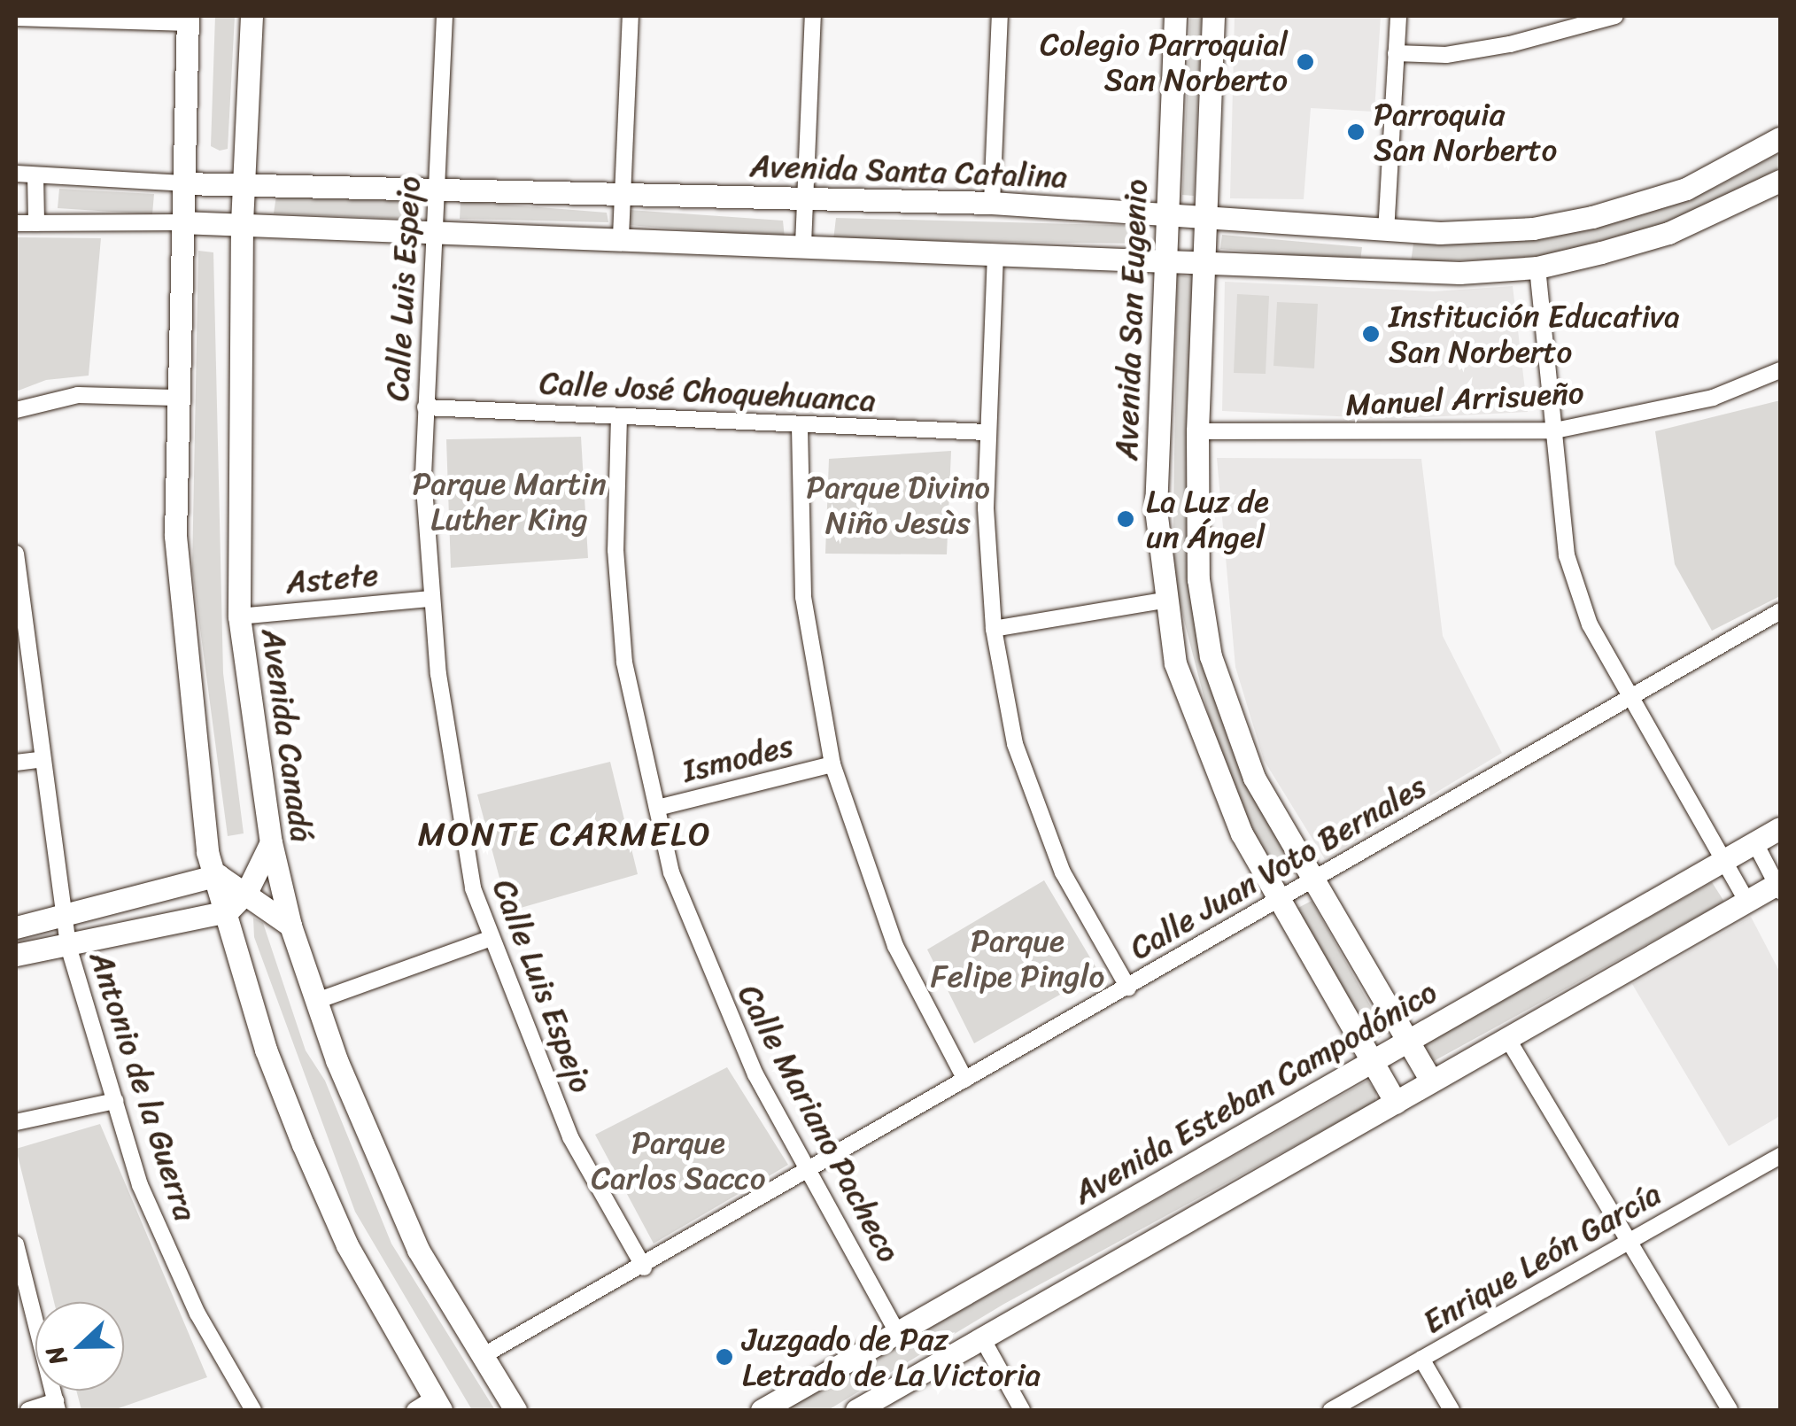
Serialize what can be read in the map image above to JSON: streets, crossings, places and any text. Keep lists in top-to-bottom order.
{
  "streets": {
    "street": [
      "Avenida Santa Catalina",
      "Calle Luis Espejo",
      "Avenida San Eugenio",
      "Calle José Choquehuanca",
      "Manuel Arrisueño",
      "Astete",
      "Avenida Canadá",
      "Ismodes",
      "Calle Juan Voto Bernales",
      "Antonio de la Guerra",
      "Avenida Esteban Campodónico",
      "Calle Mariano Pacheco",
      "Enrique León García"
    ]
  },
  "crossings": [
    ["Avenida Santa Catalina", "Calle Luis Espejo"],
    ["Avenida Santa Catalina", "Avenida San Eugenio"],
    ["Avenida Santa Catalina", "Avenida Canadá"],
    ["Calle Luis Espejo", "Calle José Choquehuanca"],
    ["Calle Luis Espejo", "Astete"],
    ["Calle Luis Espejo", "Calle Juan Voto Bernales"],
    ["Avenida San Eugenio", "Calle Juan Voto Bernales"],
    ["Avenida San Eugenio", "Avenida Esteban Campodónico"],
    ["Calle José Choquehuanca", "Calle Mariano Pacheco"],
    ["Astete", "Avenida Canadá"],
    ["Avenida Canadá", "Calle Juan Voto Bernales"],
    ["Ismodes", "Calle Mariano Pacheco"],
    ["Calle Juan Voto Bernales", "Calle Mariano Pacheco"],
    ["Avenida Esteban Campodónico", "Calle Mariano Pacheco"]
  ],
  "districts": ["MONTE CARMELO"],
  "parks": [
    "Parque Martin Luther King",
    "Parque Divino Niño Jesùs",
    "Parque Felipe Pinglo",
    "Parque Carlos Sacco"
  ],
  "places": [
    "Colegio Parroquial San Norberto",
    "Parroquia San Norberto",
    "Institución Educativa San Norberto",
    "La Luz de un Ángel",
    "Juzgado de Paz Letrado de La Victoria"
  ],
  "north": "left"
}
